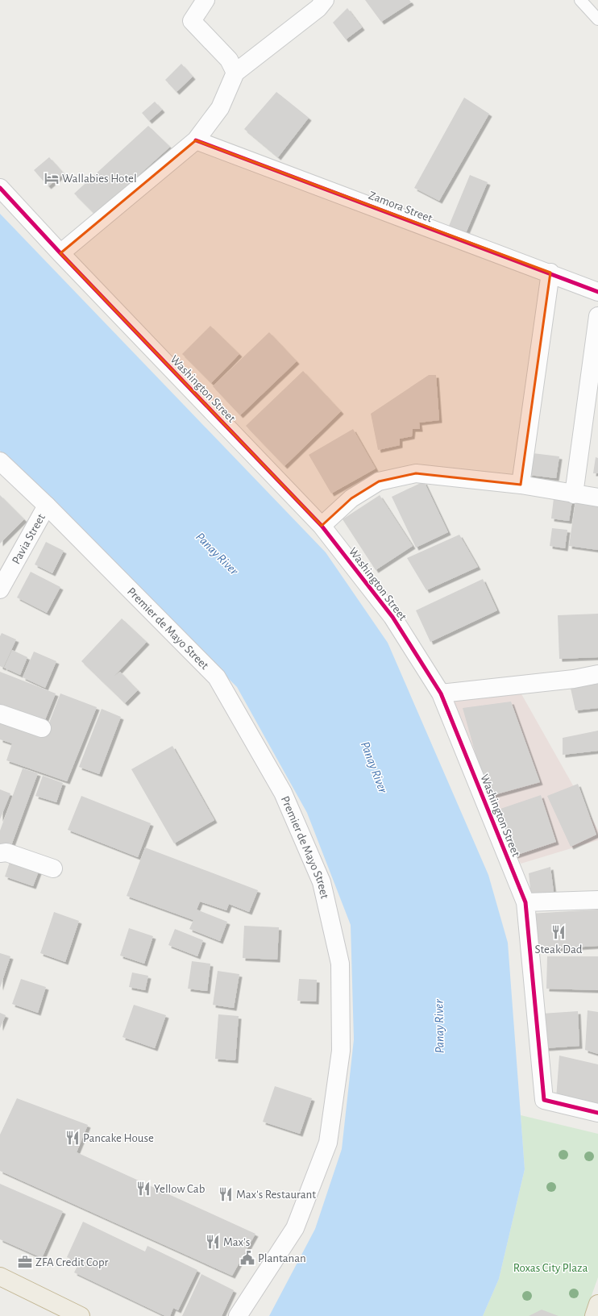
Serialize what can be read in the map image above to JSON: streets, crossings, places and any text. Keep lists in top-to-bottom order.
{
  "streets": {
    "street": [
      "Zamora Street",
      "Washington Street",
      "Pavia Street",
      "Premier de Mayo Street"
    ]
  },
  "crossings": [
    ["Pavia Street", "Premier de Mayo Street"]
  ],
  "water": ["Panay River"],
  "parks": ["Roxas City Plaza"],
  "places": {
    "hotel": ["Wallabies Hotel"],
    "restaurant": [
      "Steak Dad",
      "Pancake House",
      "Yellow Cab",
      "Max's Restaurant",
      "Max's"
    ],
    "public building": ["Plantanan"],
    "office": ["ZFA Credit Copr"]
  }
}
